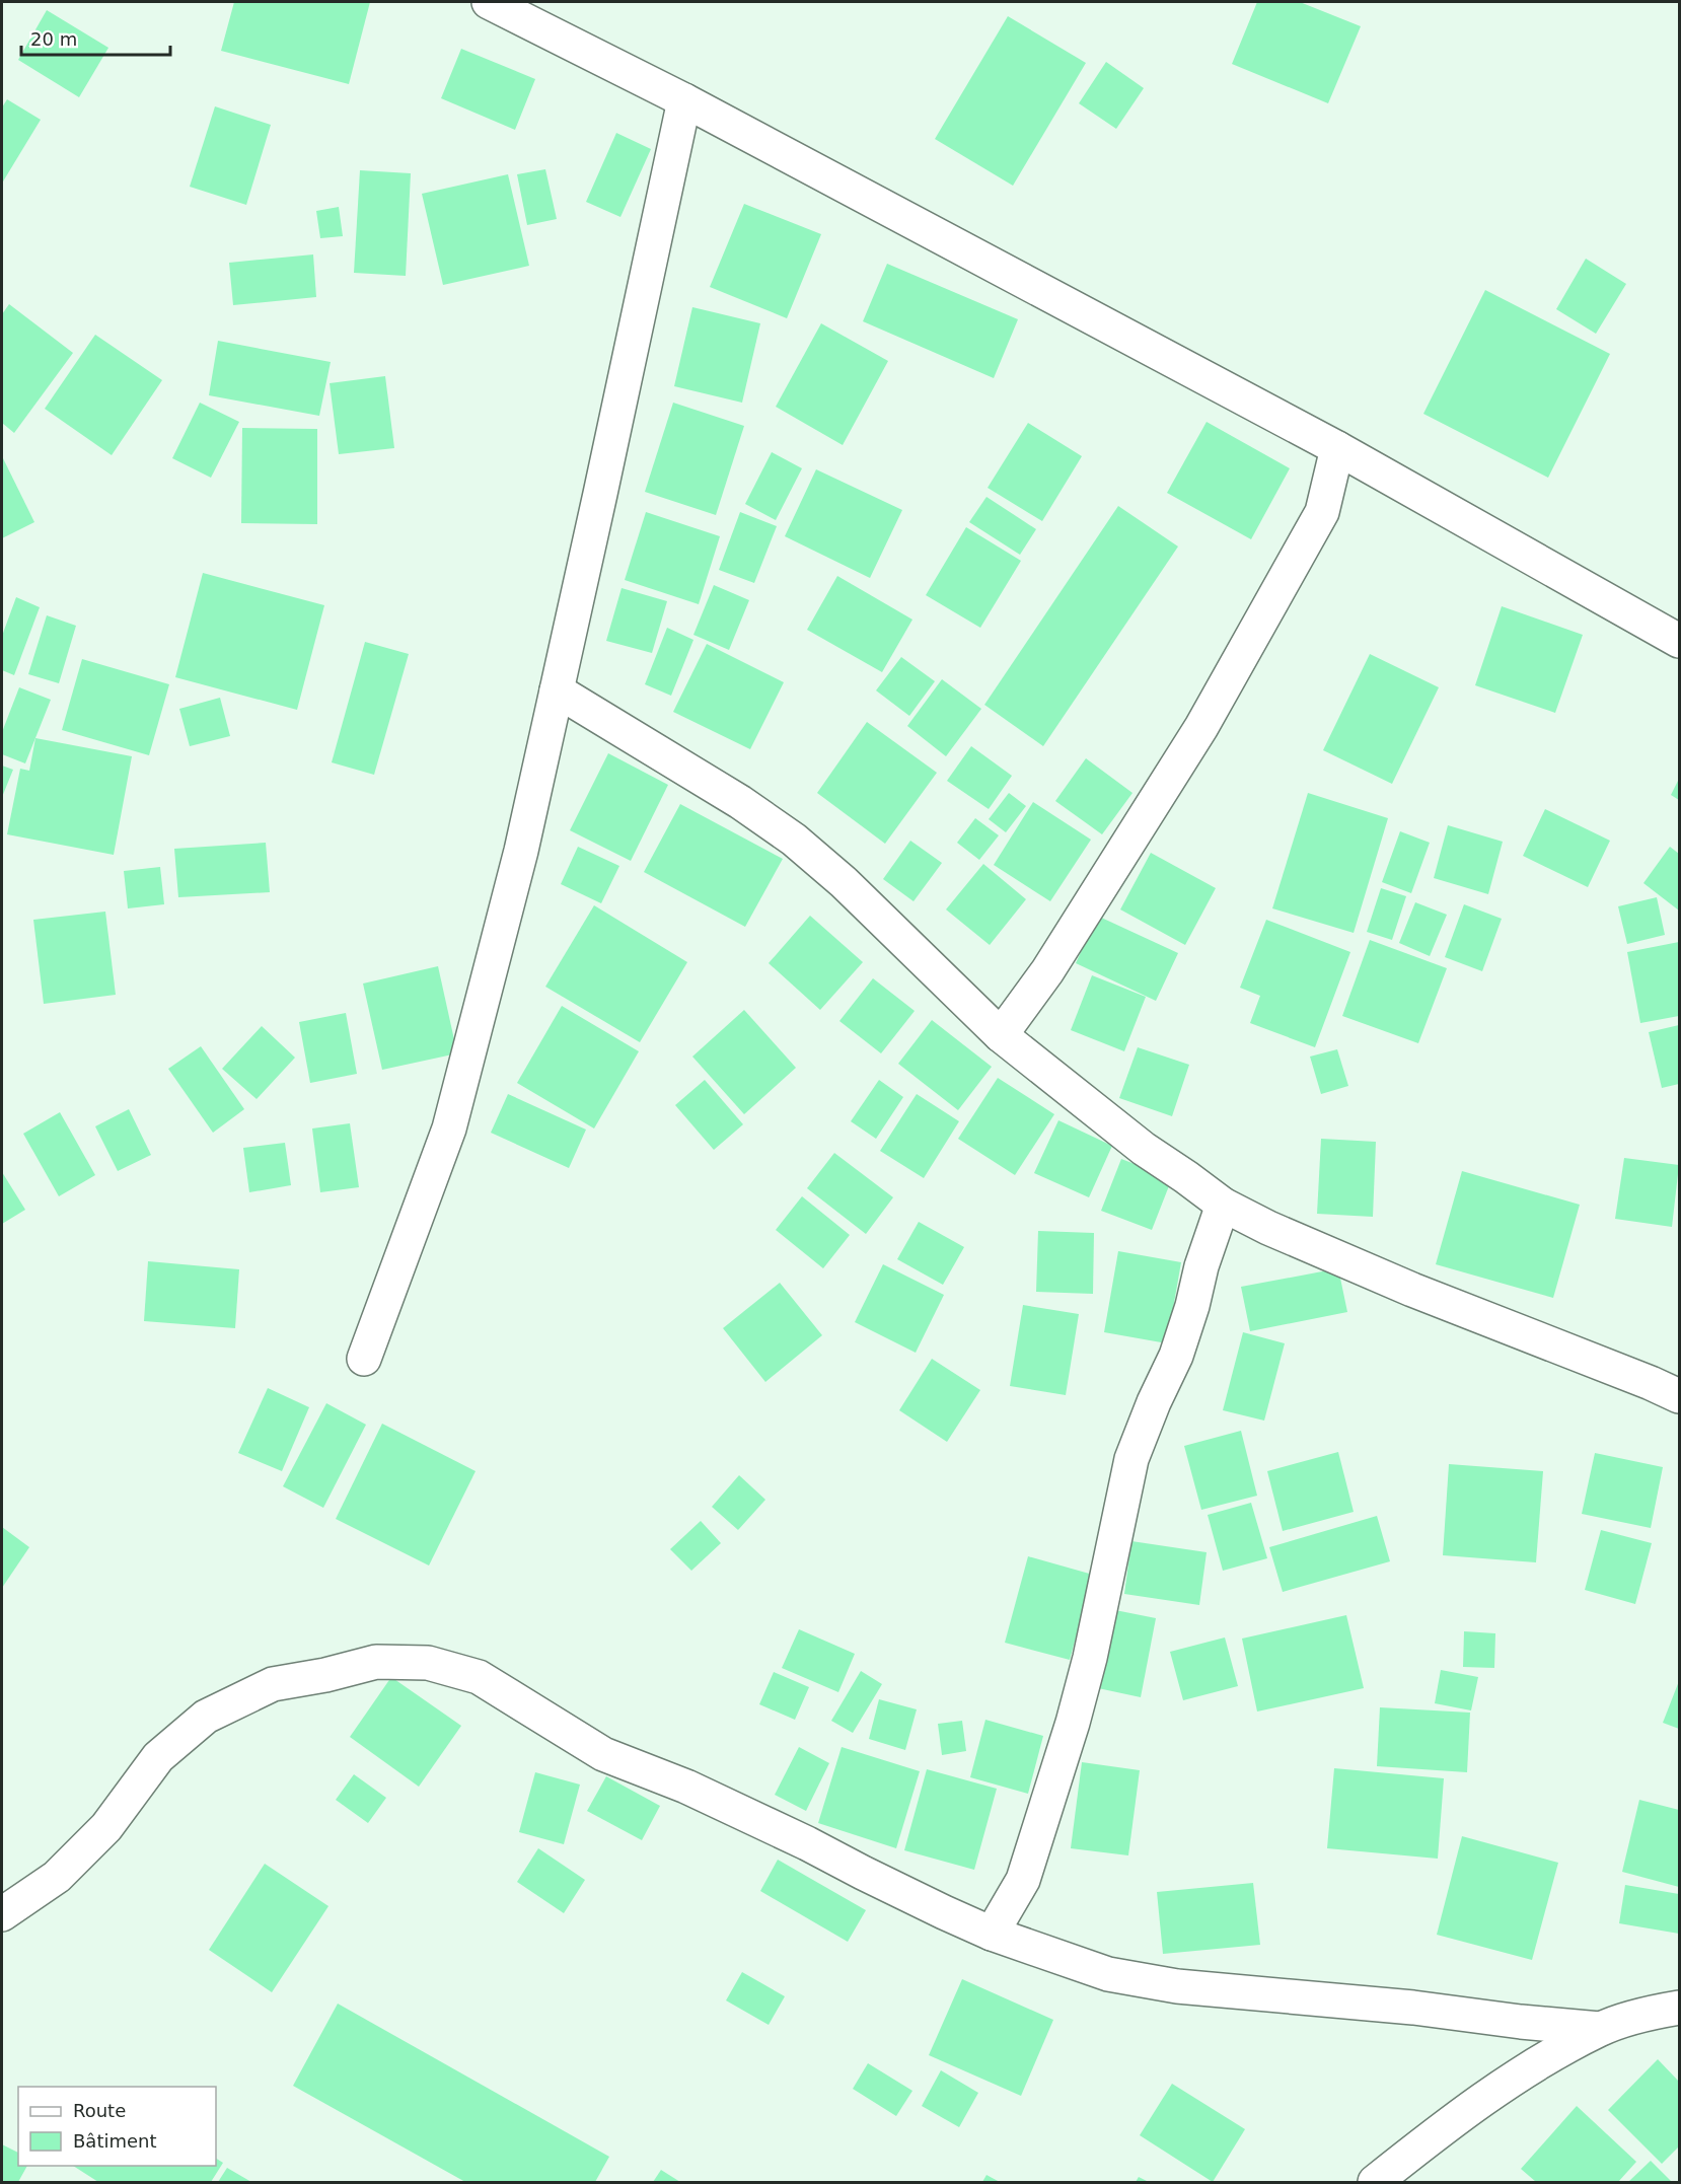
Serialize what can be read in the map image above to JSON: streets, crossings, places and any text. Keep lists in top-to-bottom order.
{
  "legend": ["Route", "Bâtiment"],
  "scale_bar": "20 m"
}
